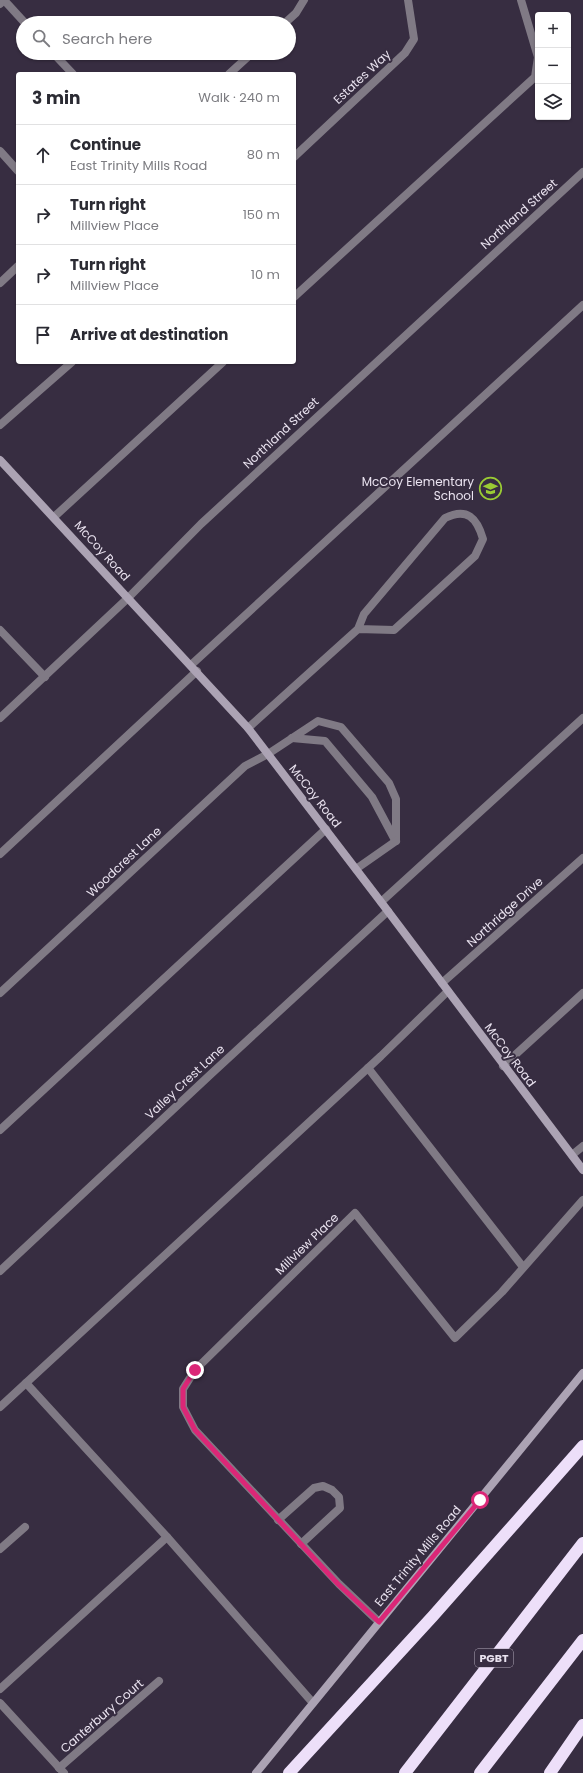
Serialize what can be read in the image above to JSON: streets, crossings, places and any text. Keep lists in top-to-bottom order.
{
  "streets": {
    "highway": ["PGBT"],
    "street": [
      "Estates Way",
      "Northland Street",
      "McCoy Road",
      "Woodcrest Lane",
      "Northridge Drive",
      "Valley Crest Lane",
      "Millview Place",
      "East Trinity Mills Road",
      "Canterbury Court"
    ]
  },
  "crossings": [
    ["Northland Street", "McCoy Road"],
    ["McCoy Road", "Woodcrest Lane"],
    ["McCoy Road", "Northridge Drive"],
    ["McCoy Road", "Valley Crest Lane"],
    ["Millview Place", "East Trinity Mills Road"]
  ],
  "places": {
    "school or university": ["McCoy Elementary School"]
  },
  "page": {
    "map_buttons": ["+", "−"],
    "search": "Search here",
    "heading": ["3 min", "Walk · 240 m"],
    "list": [
      ["Continue", "East Trinity Mills Road", "80 m"],
      ["Turn right", "Millview Place", "150 m"],
      ["Turn right", "Millview Place", "10 m"],
      "Arrive at destination"
    ]
  }
}
